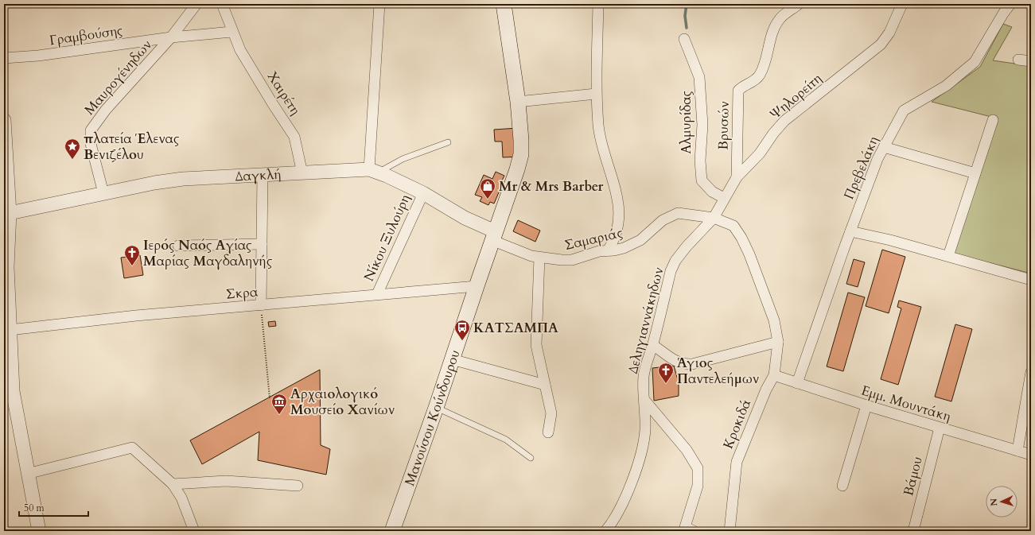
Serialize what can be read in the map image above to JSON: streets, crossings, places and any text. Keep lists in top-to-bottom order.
{
  "streets": {
    "main road": ["Μανούσου Κούνδουρου"],
    "street": [
      "Γραμβούσης",
      "Μαυρογένηδων",
      "Χαιρέτη",
      "Ψηλορείτη",
      "Αλμυρίδας",
      "Βρυσών",
      "Πρεβελάκη",
      "Δαγκλή",
      "Νίκου Ξυλούρη",
      "Σαμαριάς",
      "Σκρα",
      "Δεληγιαννάκηδων",
      "Εμμ. Μουντάκη",
      "Κροκιδά",
      "Βάμου"
    ]
  },
  "crossings": [
    ["Γραμβούσης", "Μαυρογένηδων"],
    ["Γραμβούσης", "Χαιρέτη"],
    ["Μαυρογένηδων", "Δαγκλή"],
    ["Χαιρέτη", "Δαγκλή"],
    ["Ψηλορείτη", "Αλμυρίδας"],
    ["Ψηλορείτη", "Βρυσών"],
    ["Ψηλορείτη", "Σαμαριάς"],
    ["Ψηλορείτη", "Δεληγιαννάκηδων"],
    ["Ψηλορείτη", "Κροκιδά"],
    ["Πρεβελάκη", "Εμμ. Μουντάκη"],
    ["Δαγκλή", "Νίκου Ξυλούρη"],
    ["Δαγκλή", "Σαμαριάς"],
    ["Δαγκλή", "Μανούσου Κούνδουρου"],
    ["Νίκου Ξυλούρη", "Σκρα"],
    ["Σαμαριάς", "Δεληγιαννάκηδων"],
    ["Σαμαριάς", "Μανούσου Κούνδουρου"],
    ["Σαμαριάς", "Κροκιδά"],
    ["Σκρα", "Μανούσου Κούνδουρου"],
    ["Δεληγιαννάκηδων", "Κροκιδά"],
    ["Εμμ. Μουντάκη", "Κροκιδά"],
    ["Εμμ. Μουντάκη", "Βάμου"]
  ],
  "places": {
    "place": ["πλατεία Έλενας Βενιζέλου"],
    "shop": ["Mr & Mrs Barber"],
    "church": ["Ιερός Ναός Αγίας Μαρίας Μαγδαληνής", "Άγιος Παντελεήμων"],
    "bus stop": ["ΚΑΤΣΑΜΠΑ"],
    "museum": ["Αρχαιολογικό Μουσείο Χανίων"]
  },
  "scale_bar": "50 m",
  "north": "left"
}
